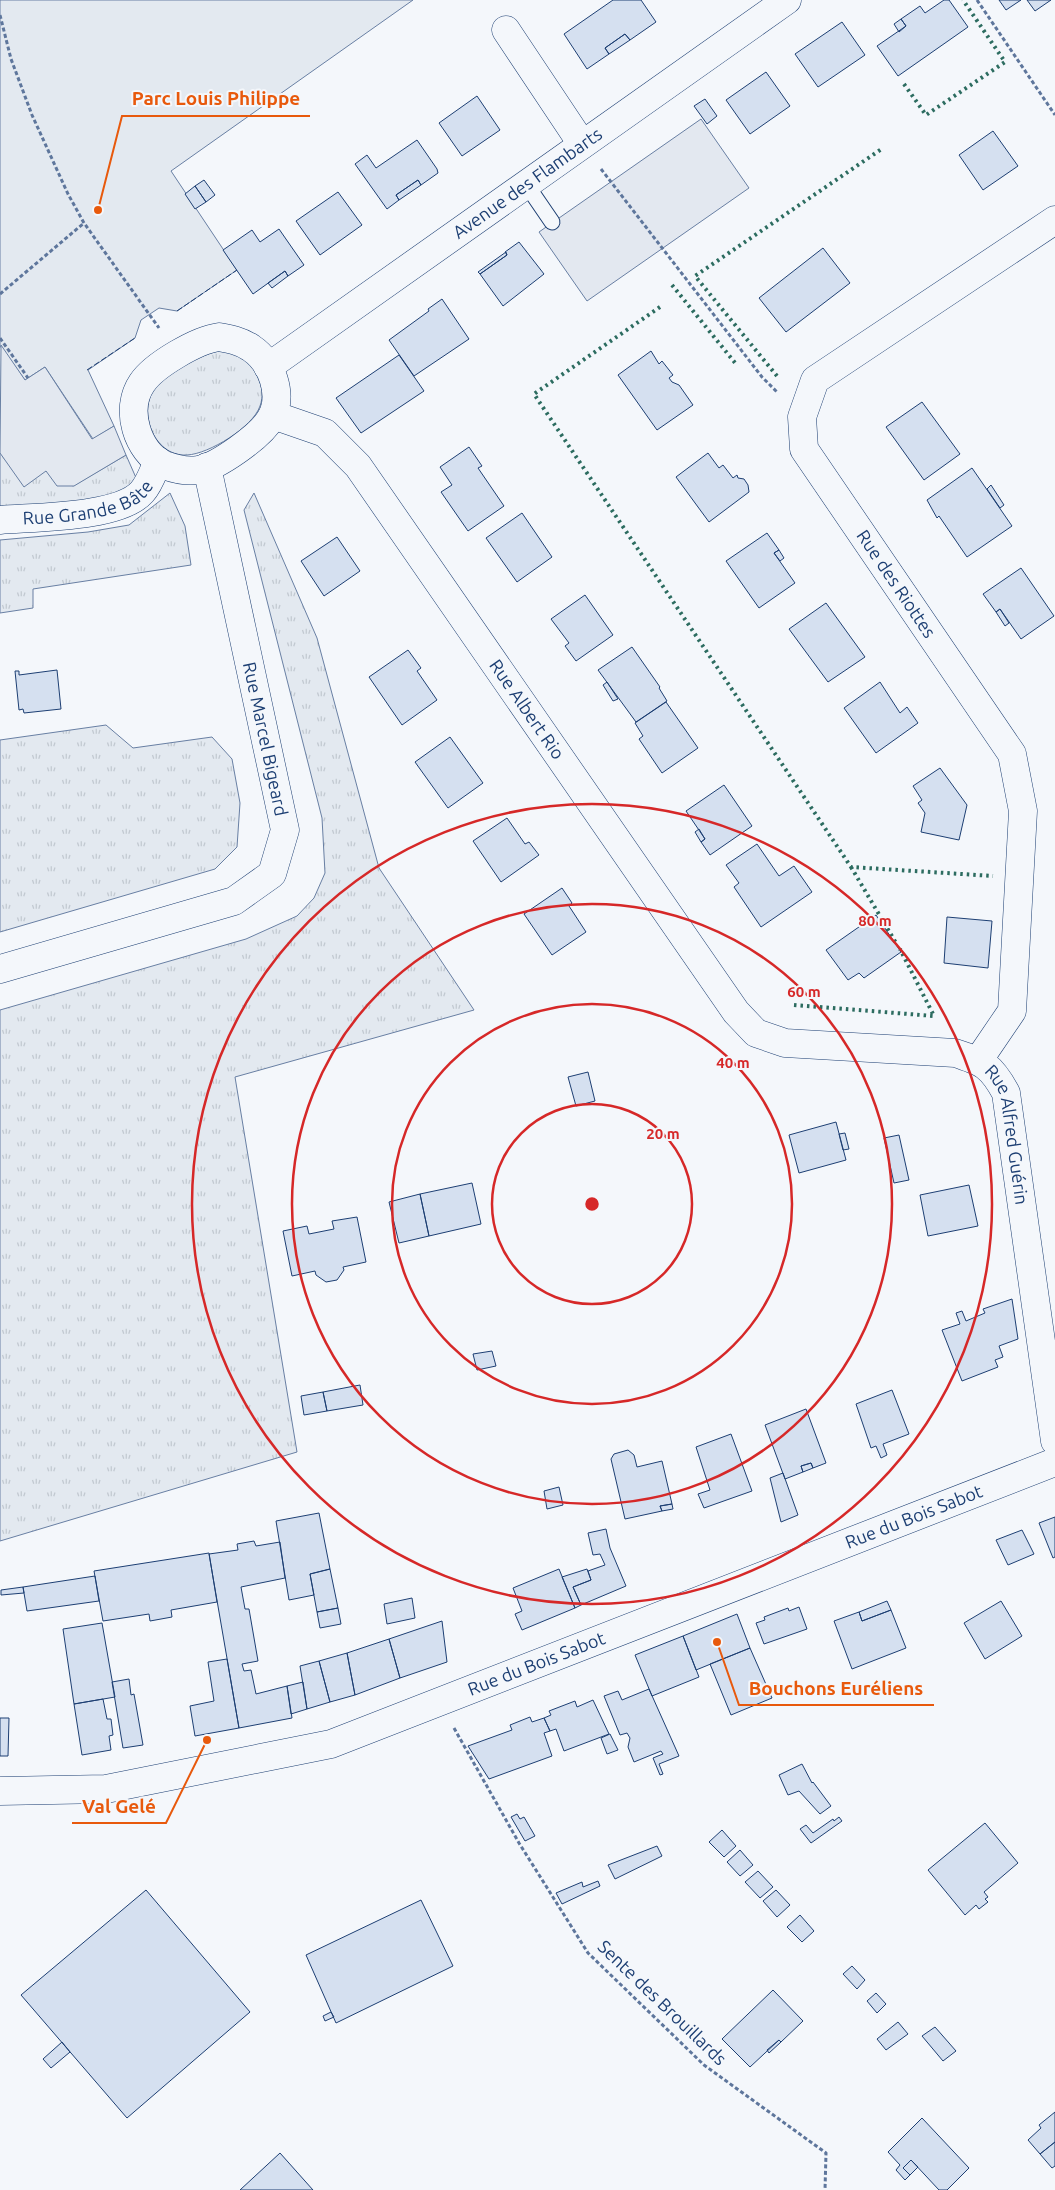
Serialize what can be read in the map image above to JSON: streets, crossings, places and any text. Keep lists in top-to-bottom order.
{
  "streets": {
    "street": [
      "Avenue des Flambarts",
      "Rue Grande Bâte",
      "Rue des Riottes",
      "Rue Albert Rio",
      "Rue Marcel Bigeard",
      "Rue Alfred Guérin",
      "Rue du Bois Sabot"
    ],
    "path": ["Sente des Brouillards"]
  },
  "crossings": [
    ["Avenue des Flambarts", "Rue Grande Bâte"],
    ["Avenue des Flambarts", "Rue Albert Rio"],
    ["Avenue des Flambarts", "Rue Marcel Bigeard"],
    ["Rue Grande Bâte", "Rue Albert Rio"],
    ["Rue Grande Bâte", "Rue Marcel Bigeard"],
    ["Rue des Riottes", "Rue Alfred Guérin"],
    ["Rue Albert Rio", "Rue Marcel Bigeard"],
    ["Rue Albert Rio", "Rue Alfred Guérin"],
    ["Rue du Bois Sabot", "Sente des Brouillards"]
  ],
  "places": ["Parc Louis Philippe", "Bouchons Euréliens", "Val Gelé"],
  "rings": [
    "80 m",
    "60 m",
    "40 m",
    "20 m"
  ]
}
